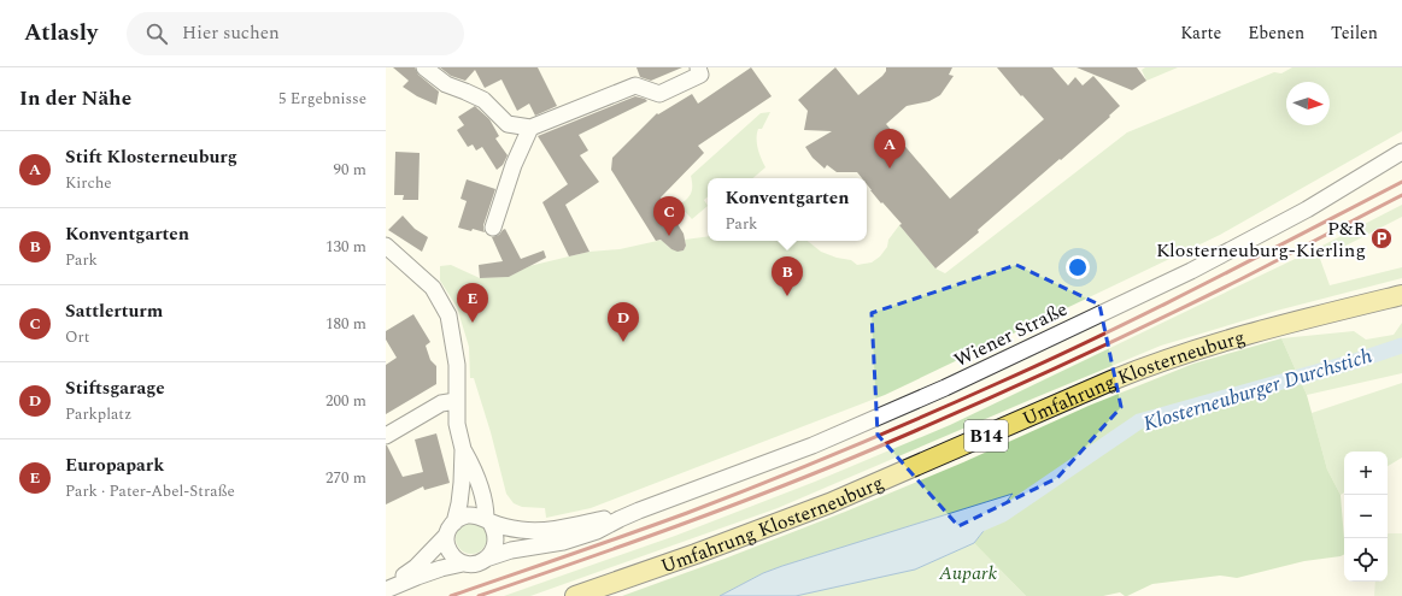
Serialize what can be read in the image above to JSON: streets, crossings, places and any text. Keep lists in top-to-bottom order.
{
  "streets": {
    "main road": ["Umfahrung Klosterneuburg", "B14"],
    "street": ["Wiener Straße"]
  },
  "water": ["Klosterneuburger Durchstich"],
  "parks": ["Aupark"],
  "places": {
    "parking": ["P&R Klosterneuburg-Kierling"]
  },
  "north": "right",
  "page": {
    "header": "Atlasly",
    "search": "Hier suchen",
    "nav": ["Karte", "Ebenen", "Teilen"],
    "heading": ["In der Nähe", "5 Ergebnisse"],
    "pins": [
      "A",
      "C",
      "B",
      "E",
      "D"
    ],
    "list": [
      {
        "mark": "A",
        "name": "Stift Klosterneuburg",
        "note": "Kirche",
        "value": "90 m"
      },
      {
        "mark": "B",
        "name": "Konventgarten",
        "note": "Park",
        "value": "130 m"
      },
      {
        "mark": "C",
        "name": "Sattlerturm",
        "note": "Ort",
        "value": "180 m"
      },
      {
        "mark": "D",
        "name": "Stiftsgarage",
        "note": "Parkplatz",
        "value": "200 m"
      },
      {
        "mark": "E",
        "name": "Europapark",
        "note": "Park · Pater-Abel-Straße",
        "value": "270 m"
      }
    ],
    "popup": ["Konventgarten", "Park"],
    "map_buttons": ["+", "−"]
  }
}
